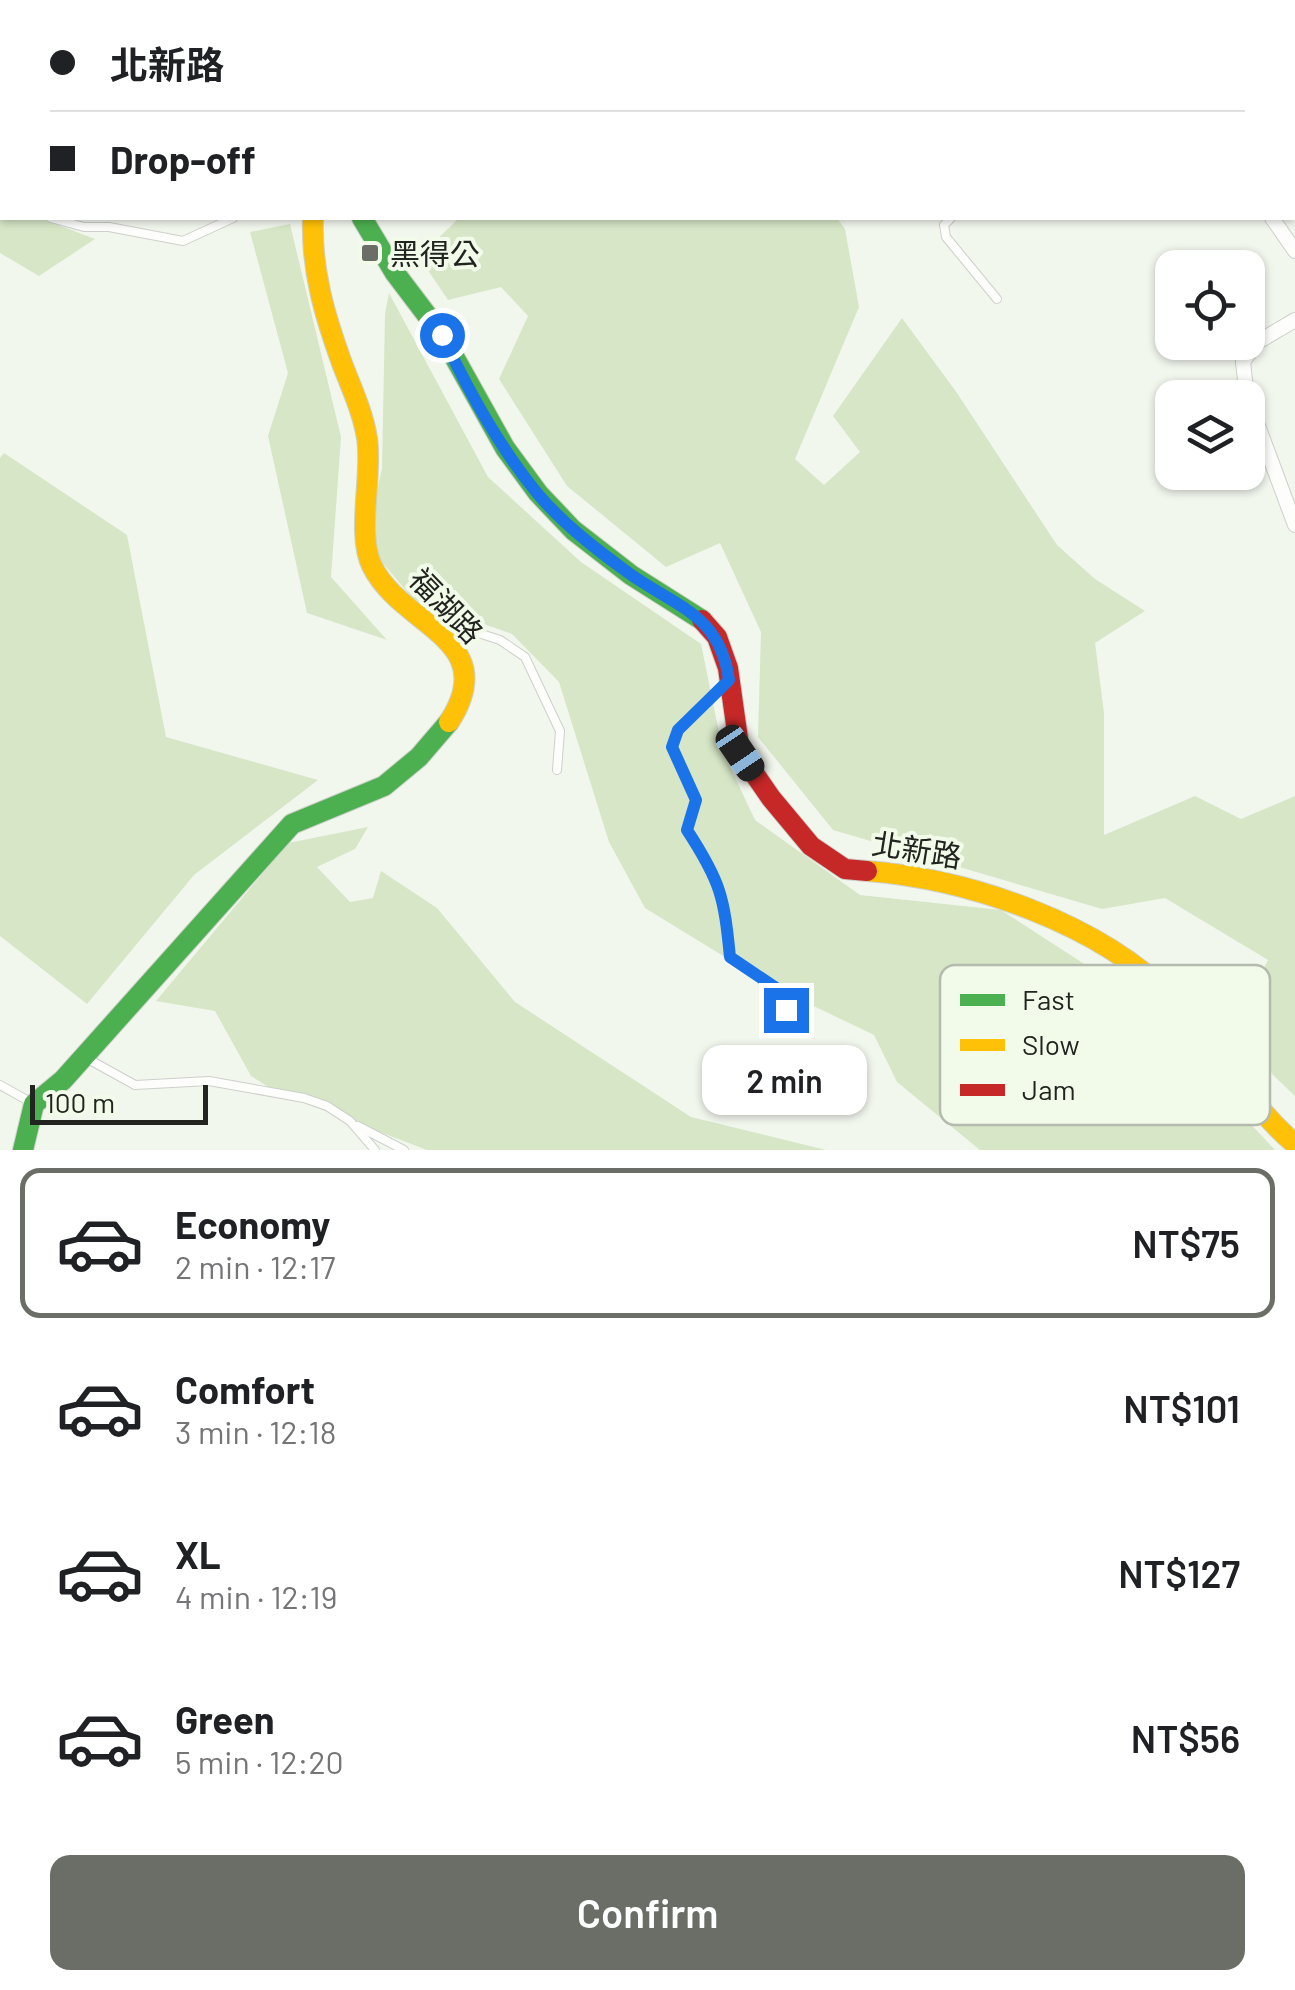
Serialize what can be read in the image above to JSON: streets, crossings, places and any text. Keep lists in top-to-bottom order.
{
  "streets": {
    "main road": ["福湖路", "北新路"]
  },
  "places": {
    "transit": ["黑得公"]
  },
  "legend": ["Fast", "Slow", "Jam"],
  "scale_bar": "100 m",
  "page": {
    "banner": ["北新路", "Drop-off"],
    "bubble": "2 min",
    "scale": "100 m",
    "list": [
      {
        "name": "Economy",
        "note": "2 min · 12:17",
        "value": "NT$75"
      },
      {
        "name": "Comfort",
        "note": "3 min · 12:18",
        "value": "NT$101"
      },
      {
        "name": "XL",
        "note": "4 min · 12:19",
        "value": "NT$127"
      },
      {
        "name": "Green",
        "note": "5 min · 12:20",
        "value": "NT$56"
      }
    ],
    "buttons": "Confirm"
  }
}
